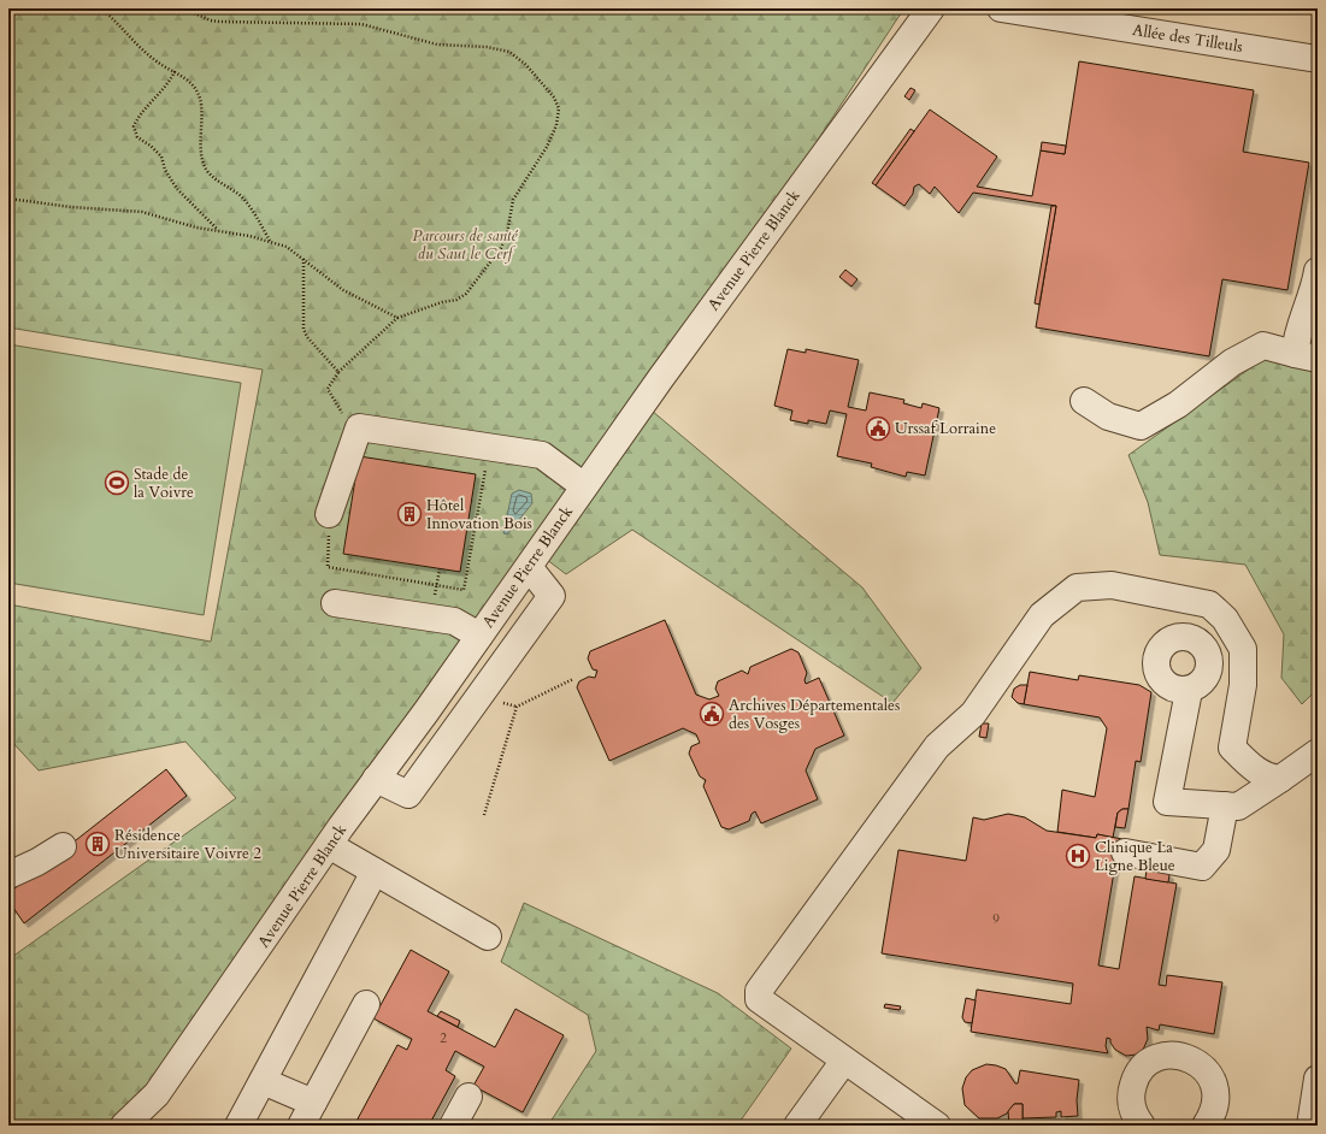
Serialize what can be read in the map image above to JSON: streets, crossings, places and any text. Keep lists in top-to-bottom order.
{
  "streets": {
    "street": ["Allée des Tilleuls", "Avenue Pierre Blanck"]
  },
  "parks": ["Parcours de santé du Saut le Cerf"],
  "places": {
    "public building": ["Urssaf Lorraine", "Archives Départementales des Vosges"],
    "sports": ["Stade de la Voivre"],
    "building": ["Hôtel Innovation Bois", "Résidence Universitaire Voivre 2"],
    "hospital": ["Clinique La Ligne Bleue"]
  },
  "house_numbers": ["9", "2"]
}
